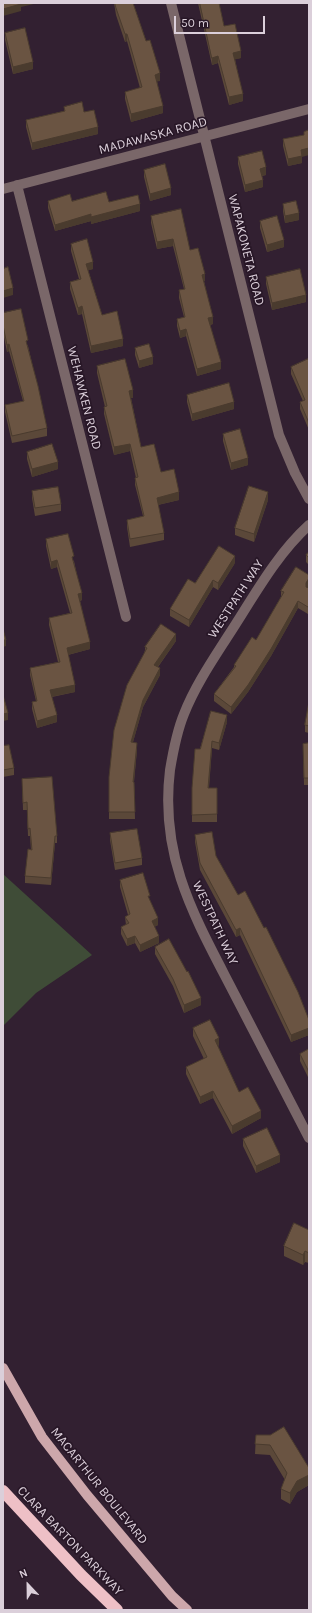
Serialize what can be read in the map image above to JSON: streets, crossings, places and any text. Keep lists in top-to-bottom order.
{
  "streets": {
    "highway": ["CLARA BARTON PARKWAY"],
    "main road": ["MACARTHUR BOULEVARD"],
    "street": [
      "MADAWASKA ROAD",
      "WAPAKONETA ROAD",
      "WEHAWKEN ROAD",
      "WESTPATH WAY"
    ]
  },
  "crossings": [
    ["MADAWASKA ROAD", "WAPAKONETA ROAD"],
    ["MADAWASKA ROAD", "WEHAWKEN ROAD"]
  ],
  "scale_bar": "50 m",
  "north": "top"
}
